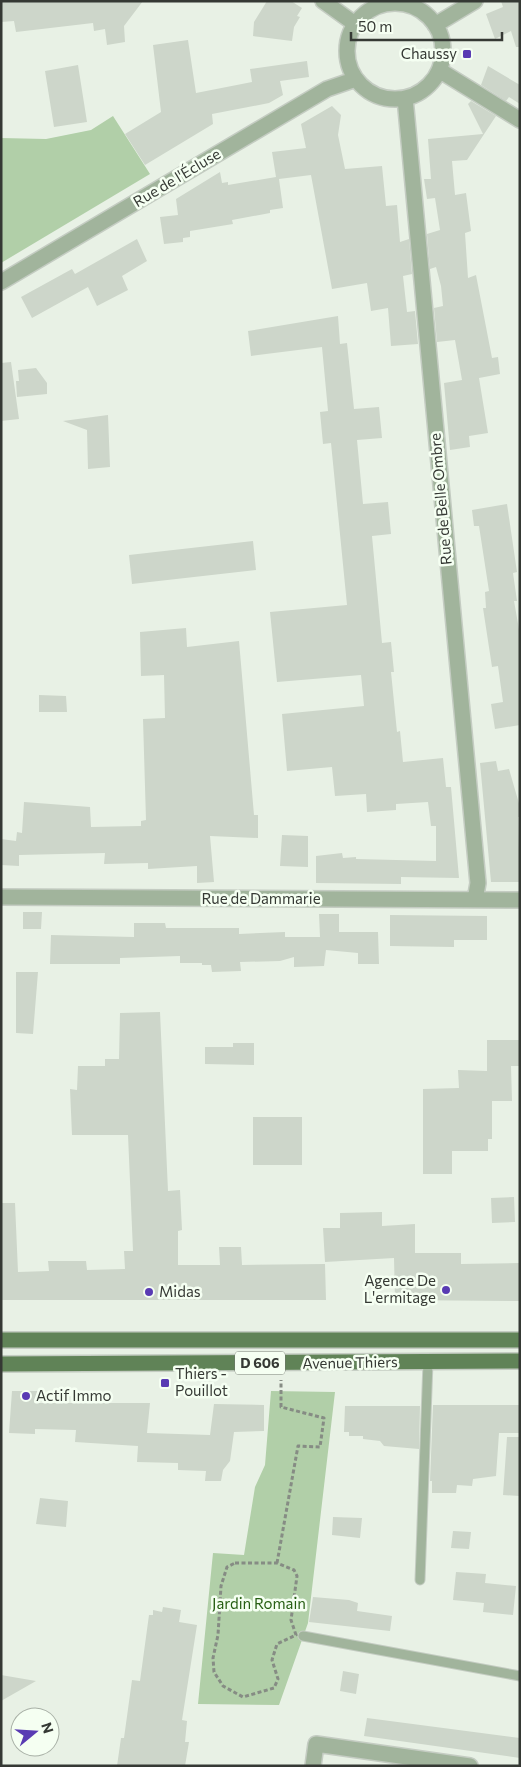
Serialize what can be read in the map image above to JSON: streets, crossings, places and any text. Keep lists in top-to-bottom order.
{
  "streets": {
    "main road": ["D 606", "Avenue Thiers"],
    "street": ["Rue de l'Écluse", "Rue de Belle Ombre", "Rue de Dammarie"]
  },
  "crossings": [
    ["Rue de l'Écluse", "Rue de Belle Ombre"],
    ["Rue de Belle Ombre", "Rue de Dammarie"]
  ],
  "parks": ["Jardin Romain"],
  "places": {
    "transit": ["Chaussy", "Thiers - Pouillot"],
    "other": ["Agence De L'ermitage", "Midas", "Actif Immo"]
  },
  "scale_bar": "50 m",
  "north": "right"
}
